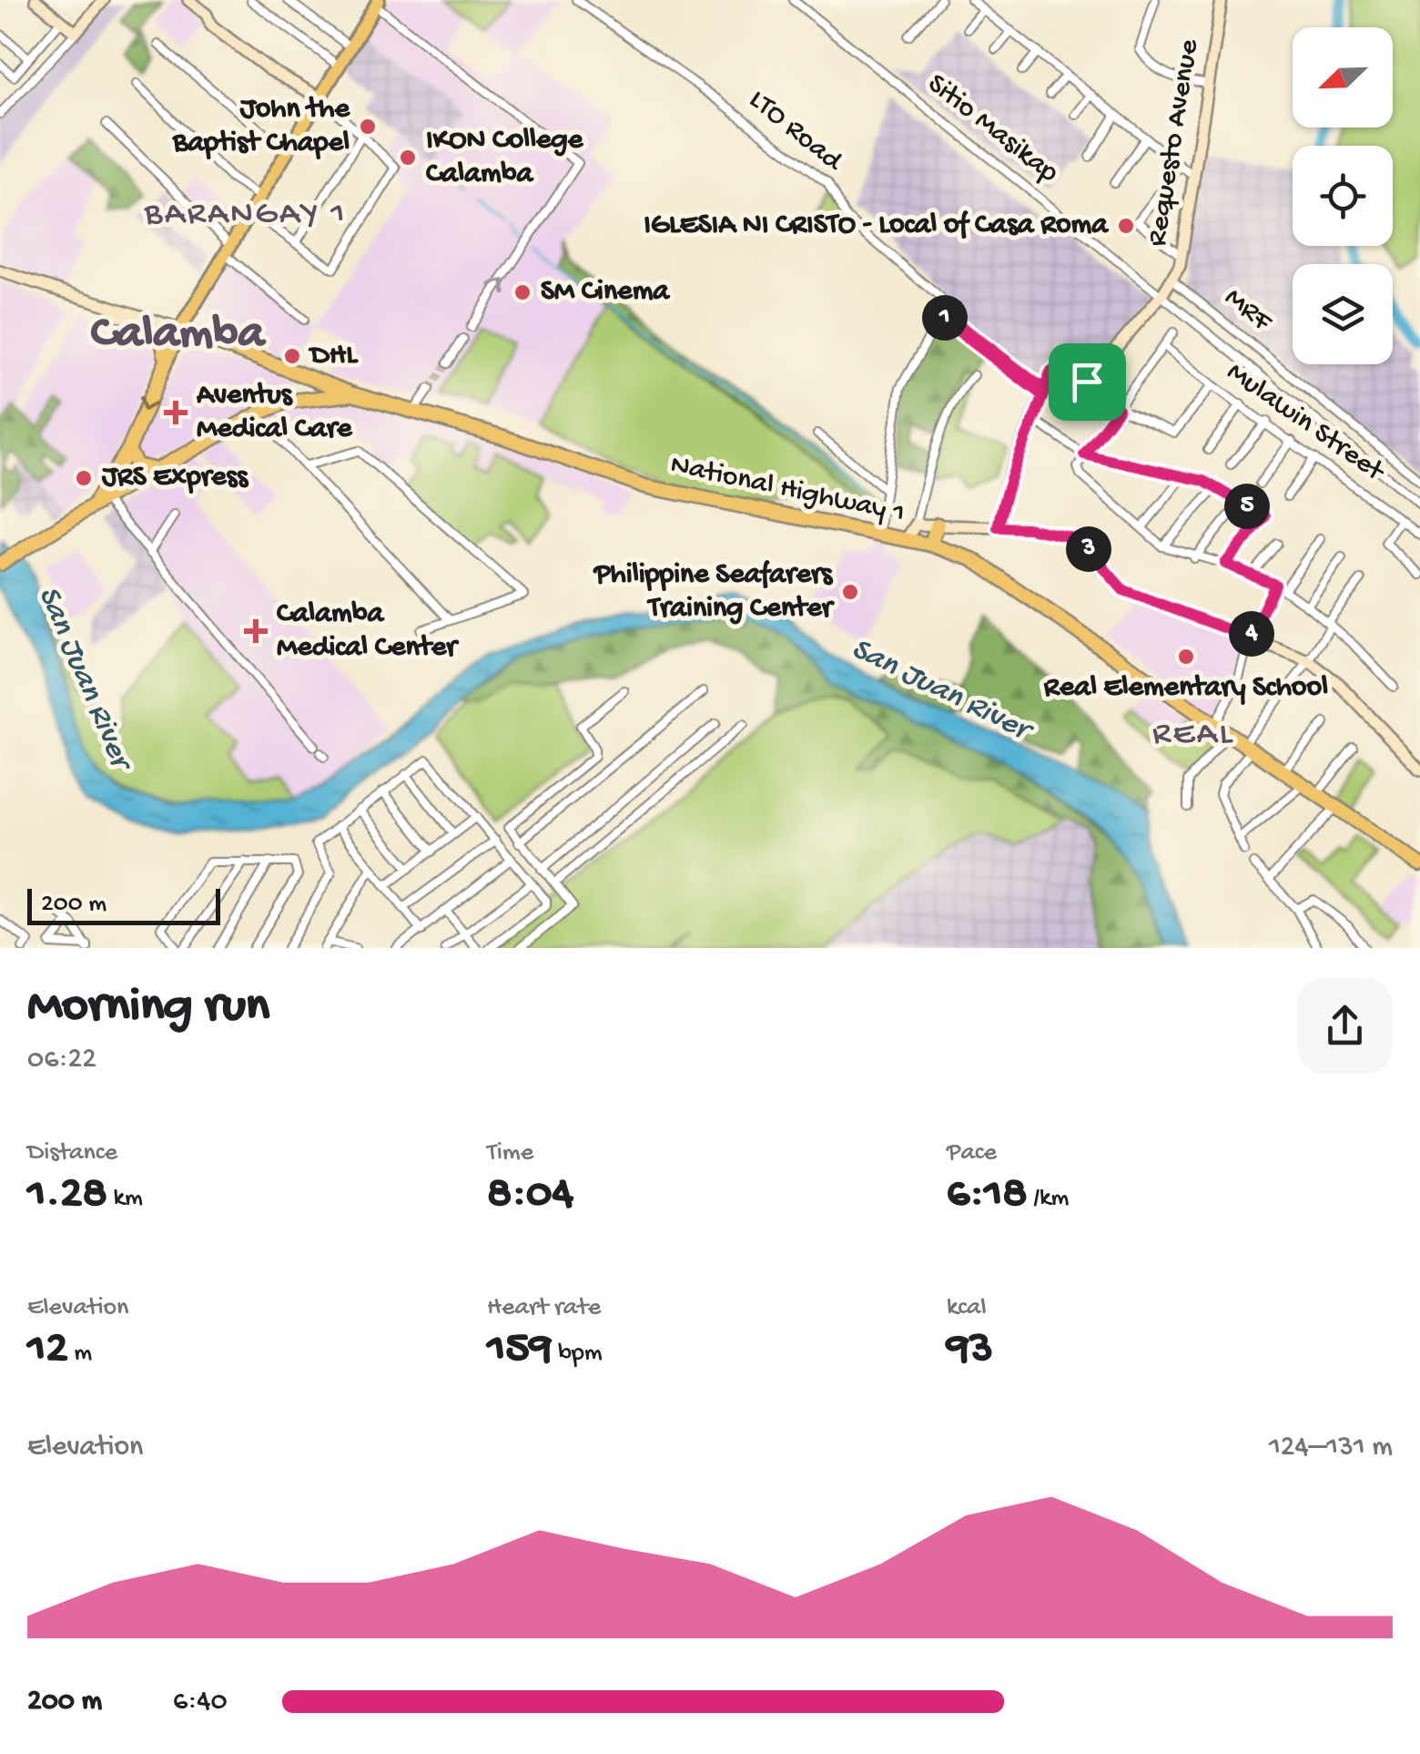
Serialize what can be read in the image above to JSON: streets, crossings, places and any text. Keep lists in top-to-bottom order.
{
  "streets": {
    "highway": ["National Highway 1"],
    "main road": ["Requesto Avenue"],
    "street": [
      "Sitio Masikap",
      "LTO Road",
      "MRF",
      "Mulawin Street"
    ]
  },
  "crossings": [
    ["Sitio Masikap", "Requesto Avenue"],
    ["Requesto Avenue", "MRF"]
  ],
  "districts": ["BARANGAY 1", "Calamba", "REAL"],
  "water": ["San Juan River"],
  "places": {
    "other": [
      "John the Baptist Chapel",
      "IKON College Calamba",
      "IGLESIA NI CRISTO - Local of Casa Roma",
      "SM Cinema",
      "DHL",
      "JRS Express",
      "Philippine Seafarers Training Center",
      "Real Elementary School"
    ],
    "health": ["Aventus Medical Care", "Calamba Medical Center"]
  },
  "scale_bar": "200 m",
  "north": "bottom left",
  "page": {
    "pins": [
      "1",
      "5",
      "3",
      "4"
    ],
    "scale": "200 m",
    "heading": ["Morning run", "06:22"],
    "stats": [
      ["Distance", "1.28 km"],
      ["Time", "8:04"],
      ["Pace", "6:18 /km"],
      ["Elevation", "12 m"],
      ["Heart rate", "159 bpm"],
      ["kcal", "93"]
    ],
    "chart": ["Elevation", "124–131 m"],
    "list": [
      {
        "name": "200 m",
        "note": "6:40"
      }
    ]
  }
}
